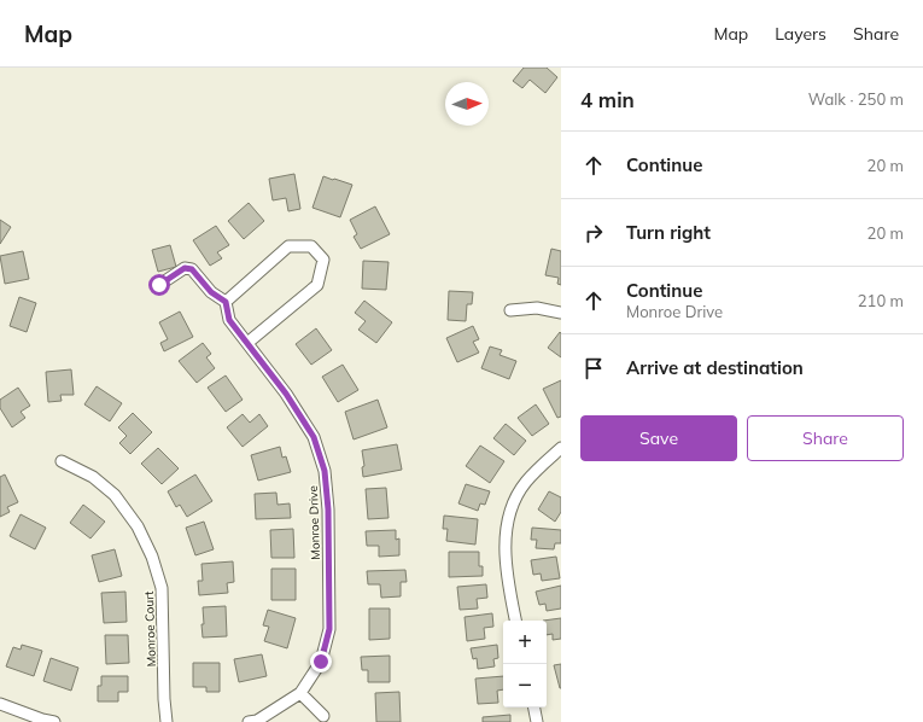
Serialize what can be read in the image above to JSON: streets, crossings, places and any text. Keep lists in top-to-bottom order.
{
  "streets": {
    "street": ["Monroe Drive", "Monroe Court"]
  },
  "north": "right",
  "page": {
    "header": "Map",
    "nav": ["Map", "Layers", "Share"],
    "heading": ["4 min", "Walk · 250 m"],
    "list": [
      ["Continue", "20 m"],
      ["Turn right", "20 m"],
      ["Continue", "Monroe Drive", "210 m"],
      "Arrive at destination"
    ],
    "buttons": ["Save", "Share"],
    "map_buttons": ["+", "−"]
  }
}
